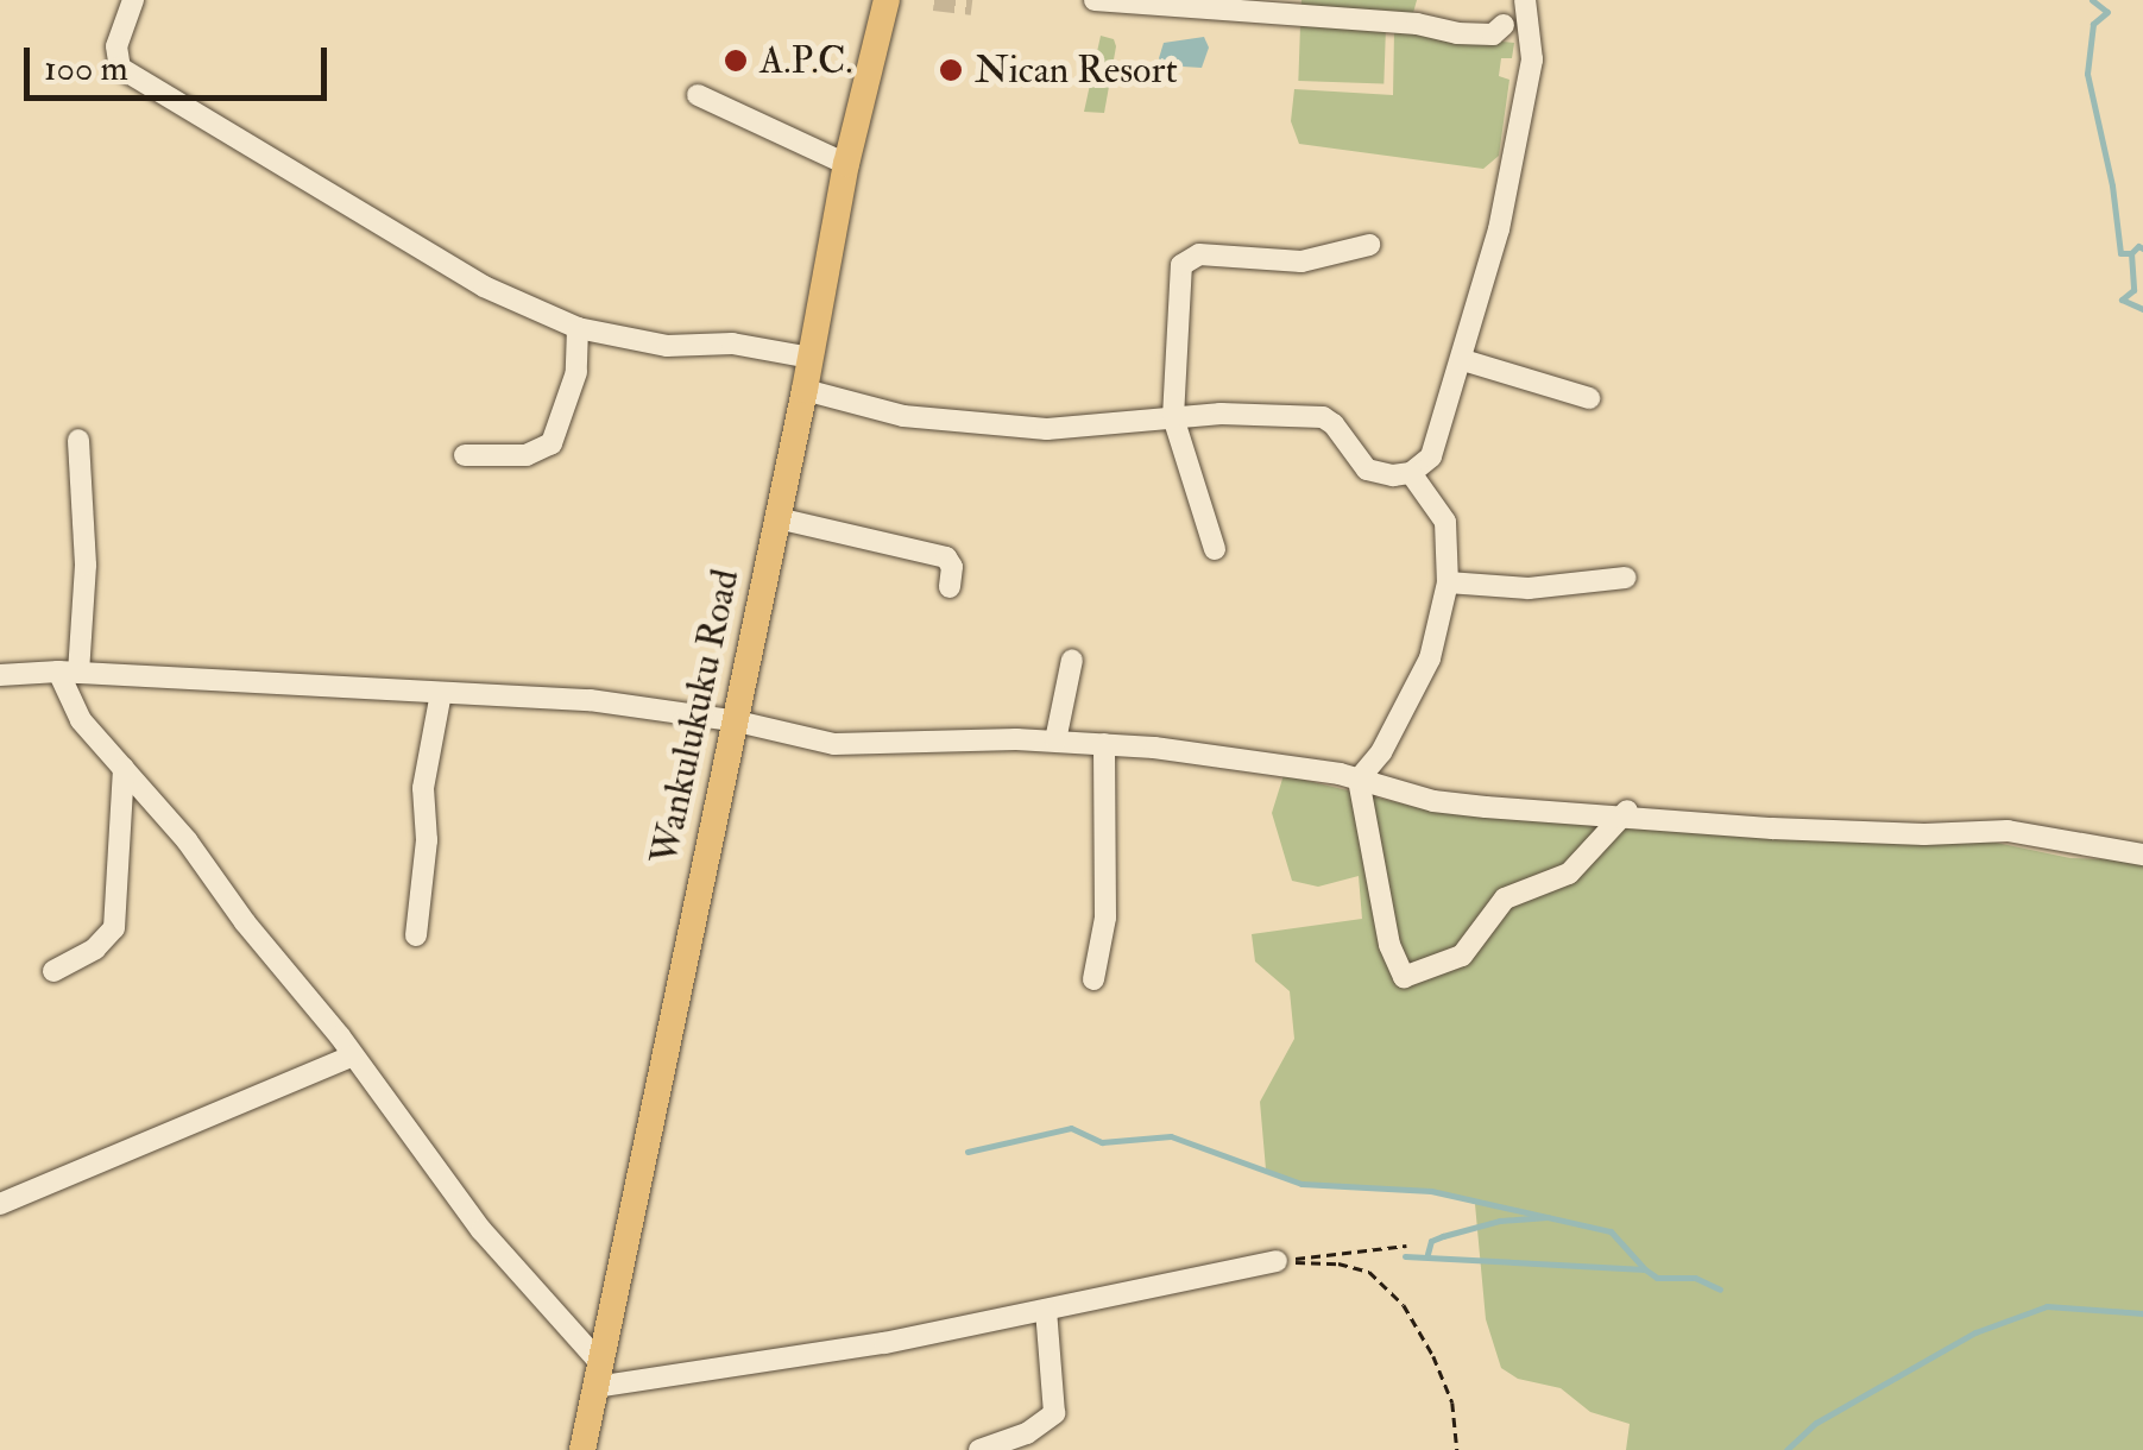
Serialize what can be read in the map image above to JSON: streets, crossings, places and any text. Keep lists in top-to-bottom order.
{
  "streets": {
    "main road": ["Wankulukuku Road"]
  },
  "places": ["A.P.C.", "Nican Resort"],
  "scale_bar": "100 m"
}
